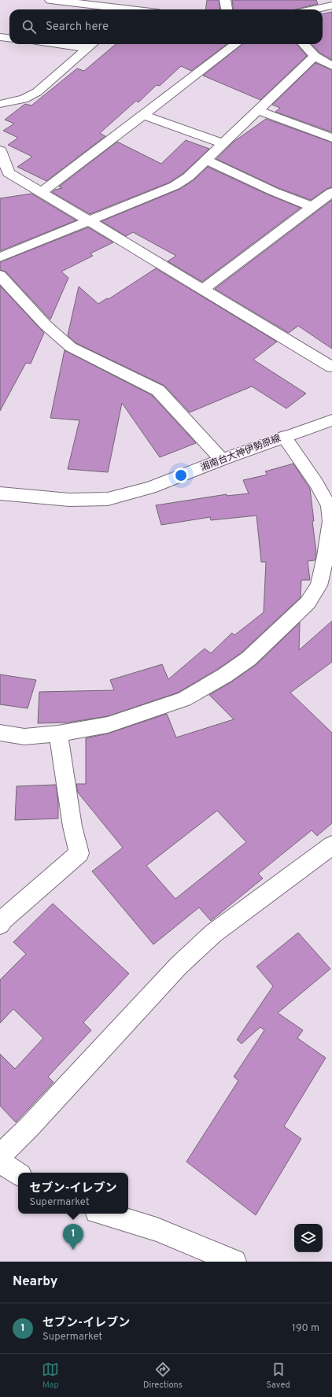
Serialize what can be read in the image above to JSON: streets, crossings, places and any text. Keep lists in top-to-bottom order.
{
  "streets": {
    "street": ["湘南台大神伊勢原線"]
  },
  "page": {
    "search": "Search here",
    "popup": ["セブン-イレブン", "Supermarket"],
    "pins": "1",
    "heading": "Nearby",
    "list": [
      {
        "mark": "1",
        "name": "セブン-イレブン",
        "note": "Supermarket",
        "value": "190 m"
      }
    ],
    "nav": ["Map", "Directions", "Saved"]
  }
}
